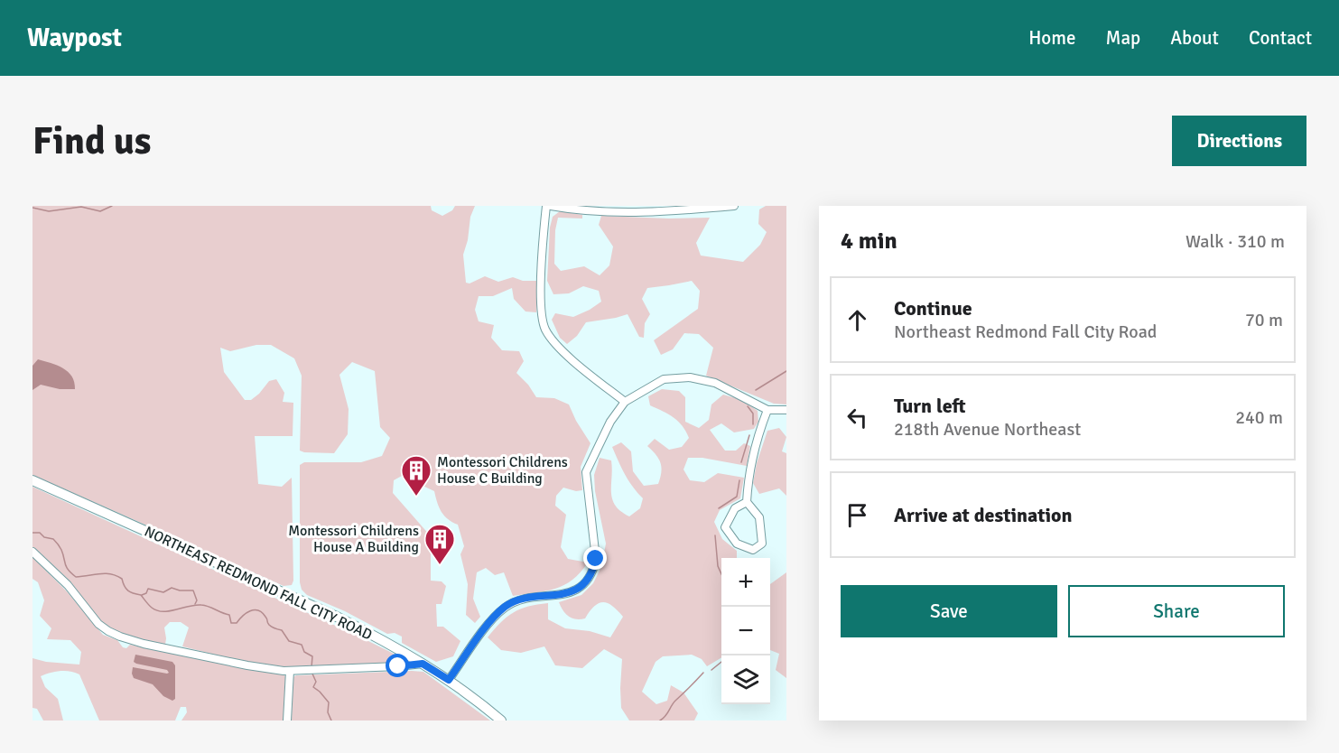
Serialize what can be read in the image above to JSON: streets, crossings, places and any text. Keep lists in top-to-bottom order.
{
  "streets": {
    "main road": ["NORTHEAST REDMOND FALL CITY ROAD"]
  },
  "places": {
    "building": ["Montessori Childrens House C Building", "Montessori Childrens House A Building"]
  },
  "page": {
    "header": "Waypost",
    "nav": [
      "Home",
      "Map",
      "About",
      "Contact"
    ],
    "buttons": [
      "Directions",
      ["Save", "Share"]
    ],
    "title": "Find us",
    "heading": ["4 min", "Walk · 310 m"],
    "list": [
      ["Continue", "Northeast Redmond Fall City Road", "70 m"],
      ["Turn left", "218th Avenue Northeast", "240 m"],
      "Arrive at destination"
    ],
    "map_buttons": ["+", "−"]
  }
}
